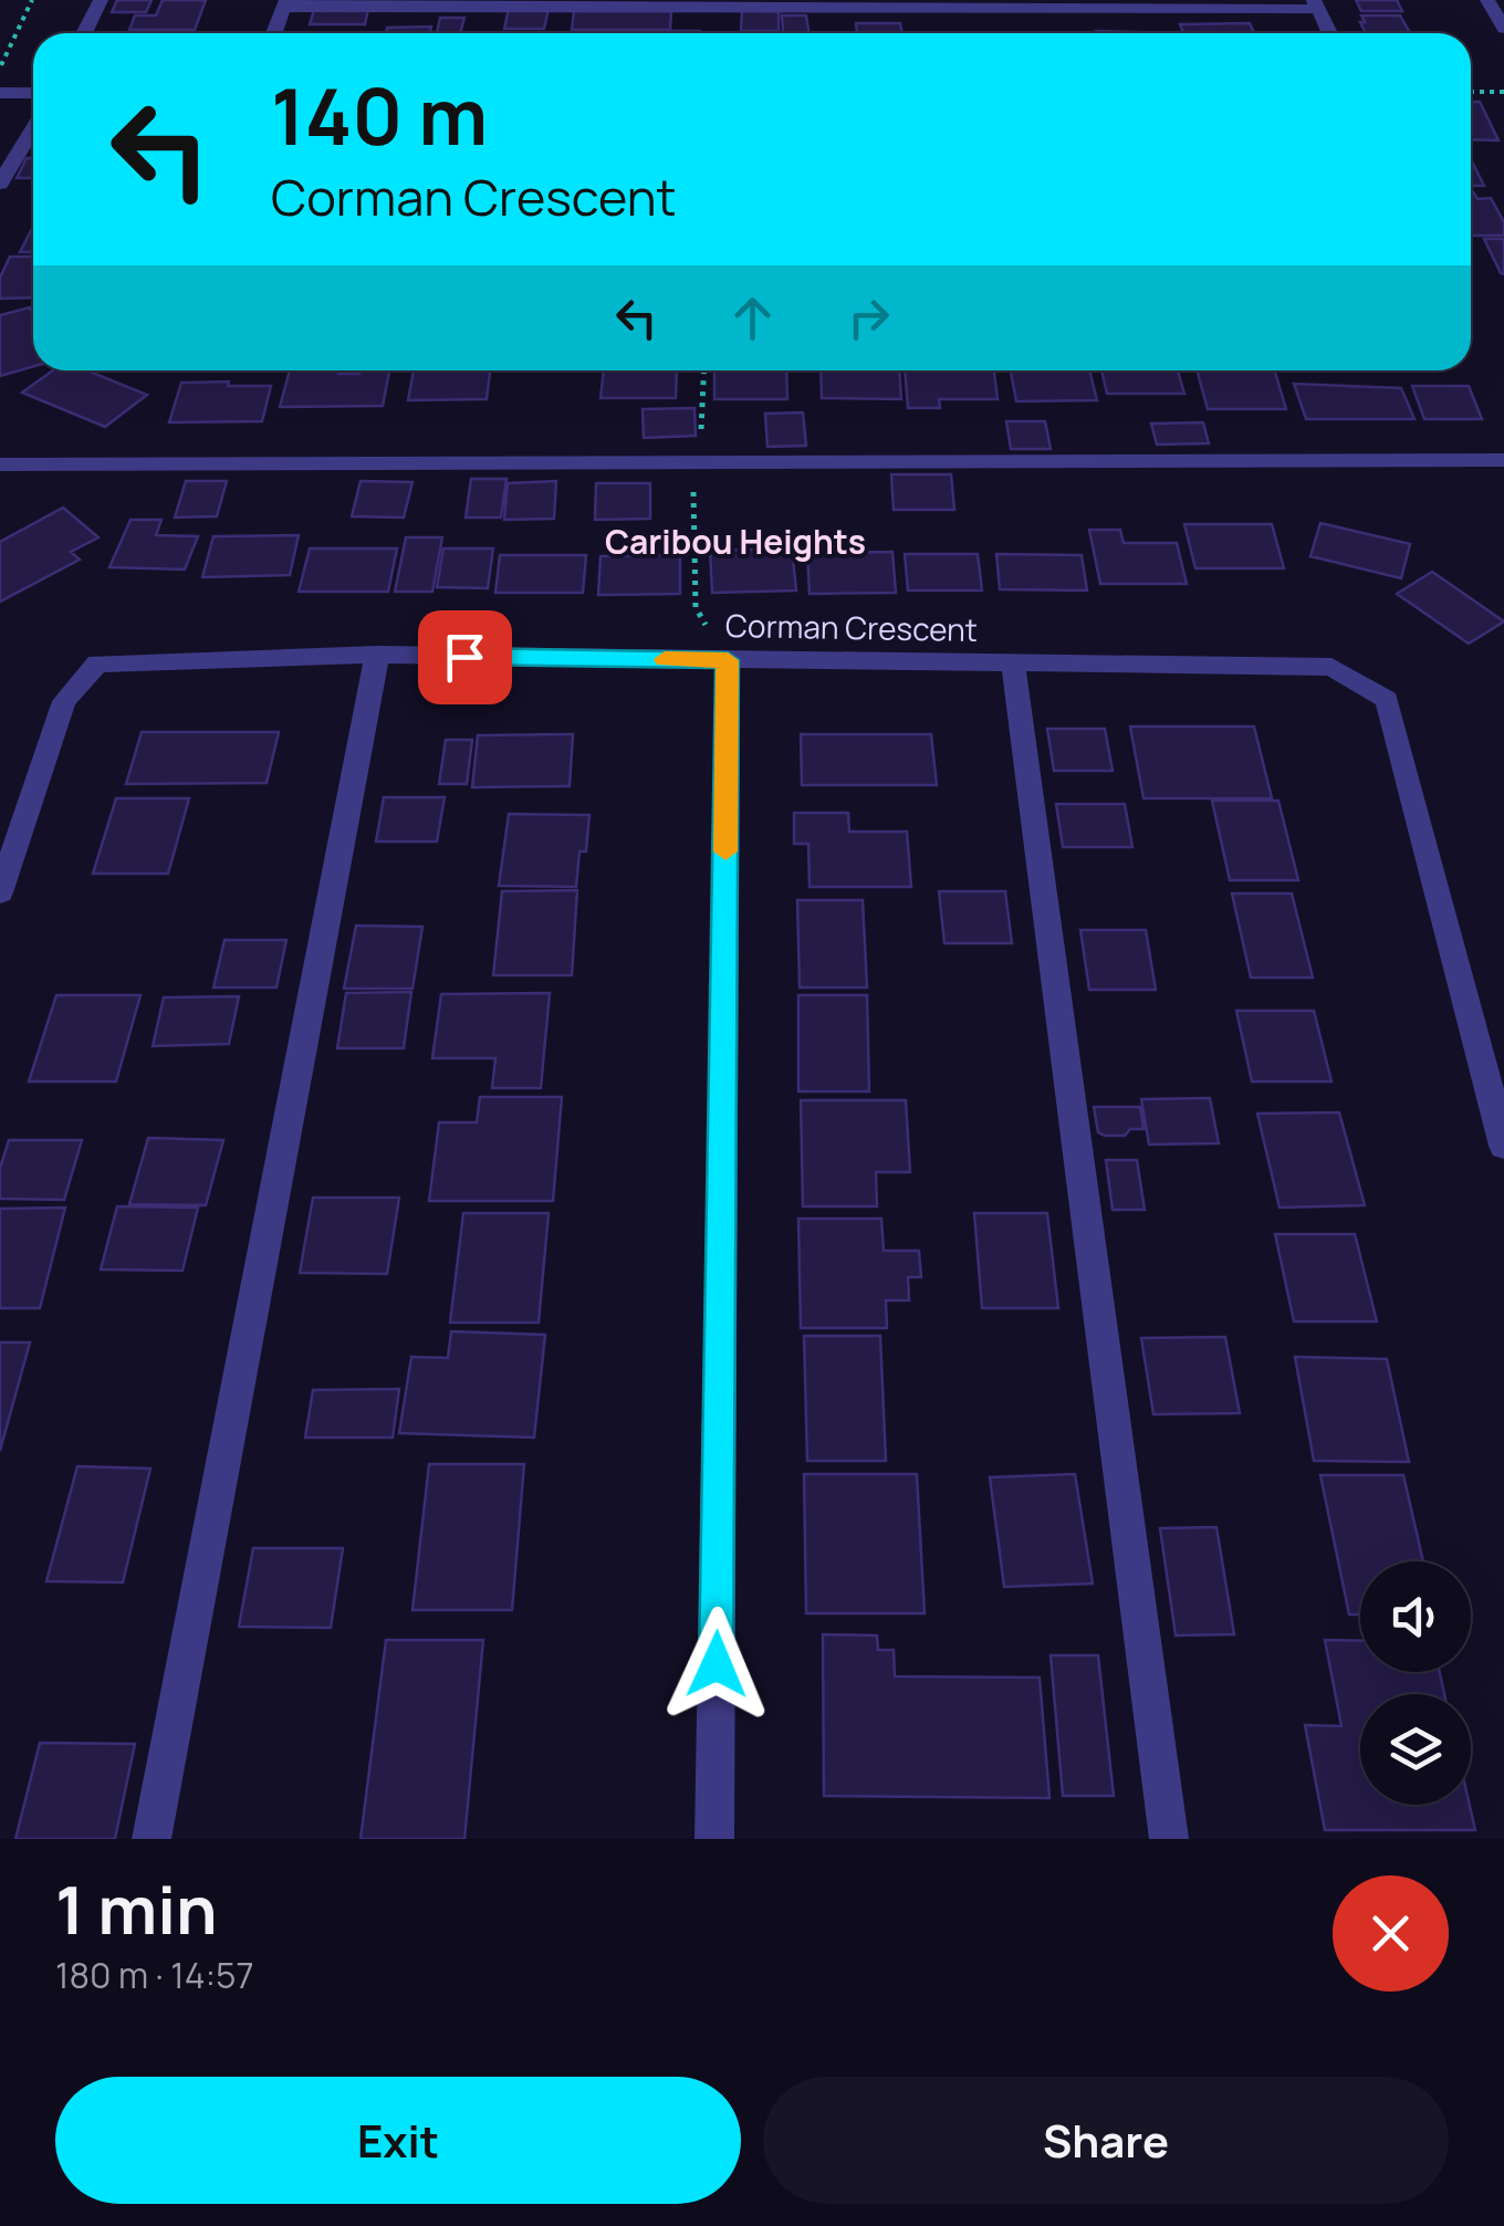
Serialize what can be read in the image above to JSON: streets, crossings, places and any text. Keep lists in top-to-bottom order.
{
  "streets": {
    "street": ["Corman Crescent"]
  },
  "districts": ["Caribou Heights"],
  "page": {
    "turn": ["140 m", "Corman Crescent"],
    "heading": ["1 min", "180 m · 14:57"],
    "buttons": ["Exit", "Share"]
  }
}
